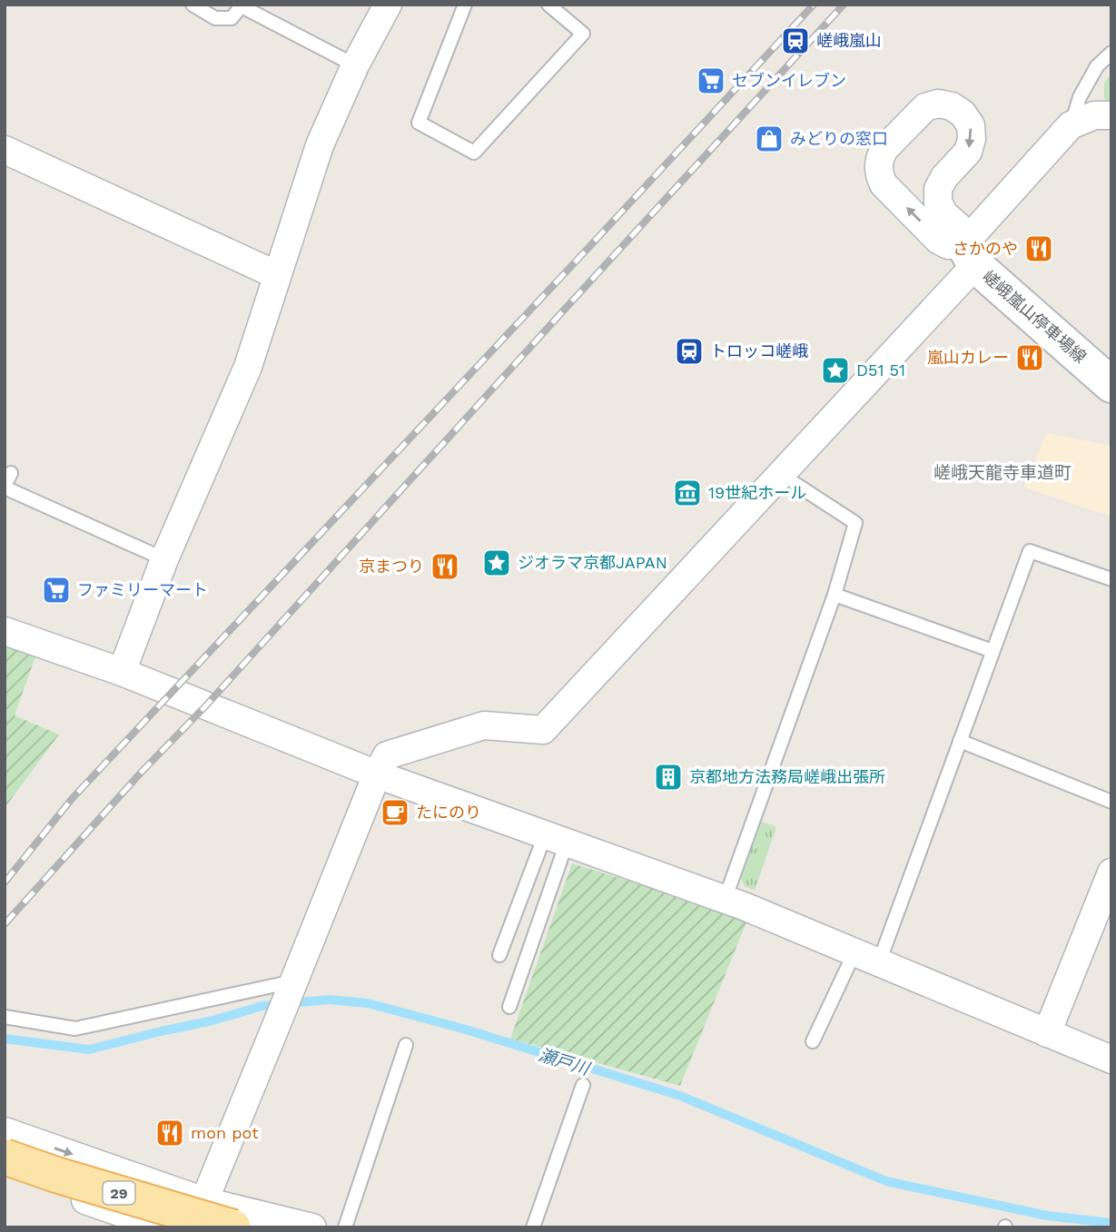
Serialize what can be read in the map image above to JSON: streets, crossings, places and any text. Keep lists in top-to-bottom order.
{
  "streets": {
    "main road": ["嵯峨嵐山停車場線", "29"]
  },
  "districts": ["嵯峨天龍寺車道町"],
  "water": ["瀬戸川"],
  "places": {
    "station": ["嵯峨嵐山", "トロッコ嵯峨"],
    "supermarket": ["セブンイレブン", "ファミリーマート"],
    "shop": ["みどりの窓口"],
    "restaurant": [
      "さかのや",
      "嵐山カレー",
      "京まつり",
      "mon pot"
    ],
    "place": ["D51 51", "ジオラマ京都JAPAN"],
    "museum": ["19世紀ホール"],
    "building": ["京都地方法務局嵯峨出張所"],
    "cafe": ["たにのり"]
  }
}
